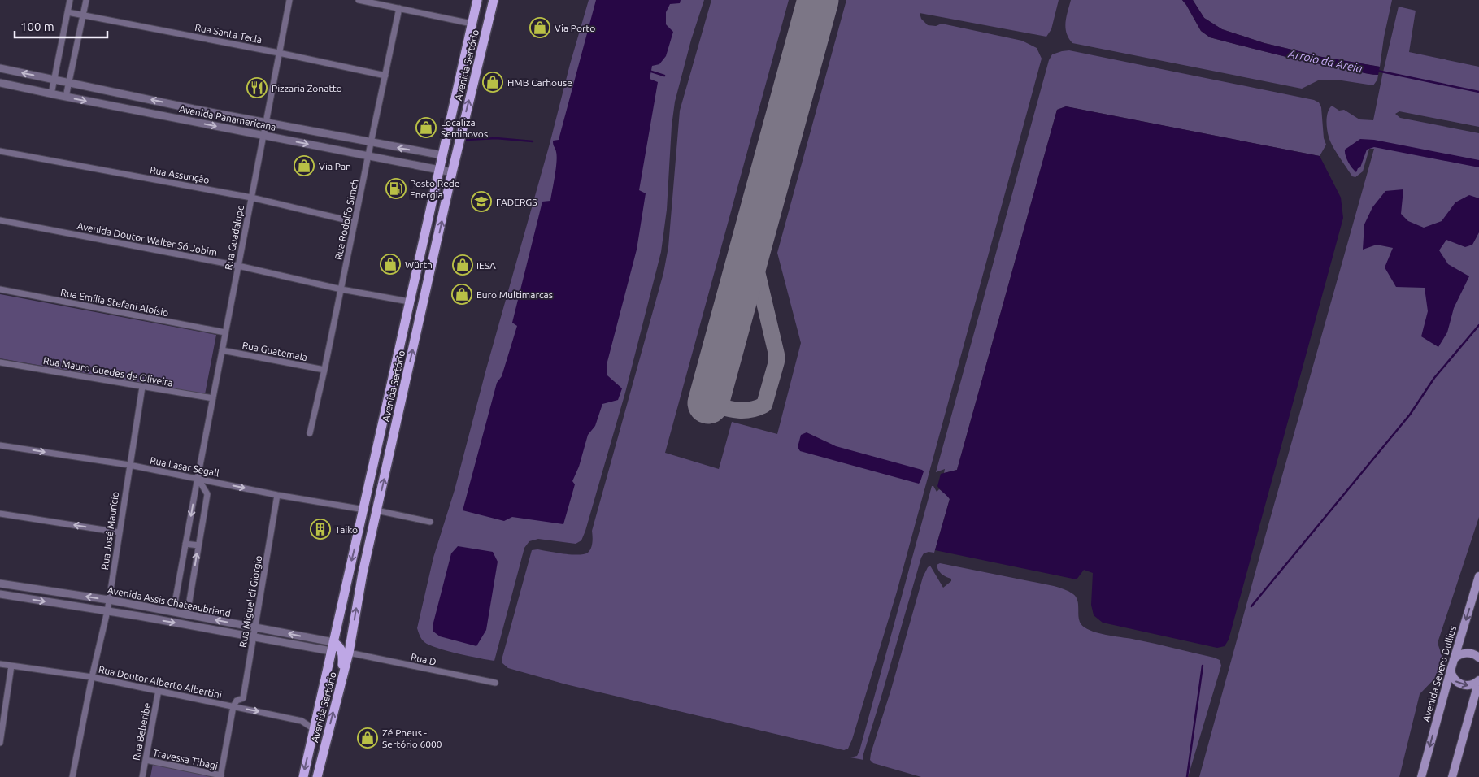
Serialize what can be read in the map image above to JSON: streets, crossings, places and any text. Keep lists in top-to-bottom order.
{
  "streets": {
    "main road": ["Avenida Sertório", "Avenida Severo Dullius"],
    "street": [
      "Rua Santa Tecla",
      "Avenida Panamericana",
      "Rua Assunção",
      "Rua Rodolfo Simch",
      "Rua Guadalupe",
      "Avenida Doutor Walter Só Jobim",
      "Rua Emília Stefani Aloísio",
      "Rua Guatemala",
      "Rua Mauro Guedes de Oliveira",
      "Rua Lasar Segall",
      "Rua José Maurício",
      "Avenida Assis Chateaubriand",
      "Rua Miguel di Giorgio",
      "Rua D",
      "Rua Doutor Alberto Albertini",
      "Rua Beberibe",
      "Travessa Tibagi"
    ]
  },
  "crossings": [
    ["Rua Santa Tecla", "Rua Rodolfo Simch"],
    ["Rua Santa Tecla", "Rua Guadalupe"],
    ["Avenida Sertório", "Avenida Panamericana"],
    ["Avenida Sertório", "Avenida Doutor Walter Só Jobim"],
    ["Avenida Sertório", "Rua Lasar Segall"],
    ["Avenida Sertório", "Avenida Assis Chateaubriand"],
    ["Avenida Sertório", "Rua D"],
    ["Avenida Sertório", "Rua Doutor Alberto Albertini"],
    ["Avenida Panamericana", "Rua Rodolfo Simch"],
    ["Avenida Panamericana", "Rua Guadalupe"],
    ["Rua Assunção", "Rua Rodolfo Simch"],
    ["Rua Assunção", "Rua Guadalupe"],
    ["Rua Rodolfo Simch", "Avenida Doutor Walter Só Jobim"],
    ["Rua Rodolfo Simch", "Rua Guatemala"],
    ["Rua Guadalupe", "Avenida Doutor Walter Só Jobim"],
    ["Rua Guadalupe", "Rua Emília Stefani Aloísio"],
    ["Rua Guadalupe", "Rua Guatemala"],
    ["Rua Guadalupe", "Rua Mauro Guedes de Oliveira"],
    ["Rua Guadalupe", "Rua Lasar Segall"],
    ["Rua Guadalupe", "Avenida Assis Chateaubriand"],
    ["Rua Mauro Guedes de Oliveira", "Rua José Maurício"],
    ["Rua Lasar Segall", "Rua José Maurício"],
    ["Rua Lasar Segall", "Rua Miguel di Giorgio"],
    ["Rua José Maurício", "Avenida Assis Chateaubriand"],
    ["Rua José Maurício", "Rua Doutor Alberto Albertini"],
    ["Avenida Assis Chateaubriand", "Rua Miguel di Giorgio"],
    ["Rua Miguel di Giorgio", "Rua Doutor Alberto Albertini"],
    ["Rua Doutor Alberto Albertini", "Rua Beberibe"],
    ["Rua Beberibe", "Travessa Tibagi"]
  ],
  "one_way": ["Rua Lasar Segall"],
  "water": ["Arroio da Areia"],
  "places": {
    "shop": [
      "Via Porto",
      "HMB Carhouse",
      "Localiza Seminovos",
      "Via Pan",
      "Würth",
      "IESA",
      "Euro Multimarcas",
      "Zé Pneus - Sertório 6000"
    ],
    "restaurant": ["Pizzaria Zonatto"],
    "fuel station": ["Posto Rede Energia"],
    "school or university": ["FADERGS"],
    "building": ["Taiko"]
  },
  "scale_bar": "100 m"
}
